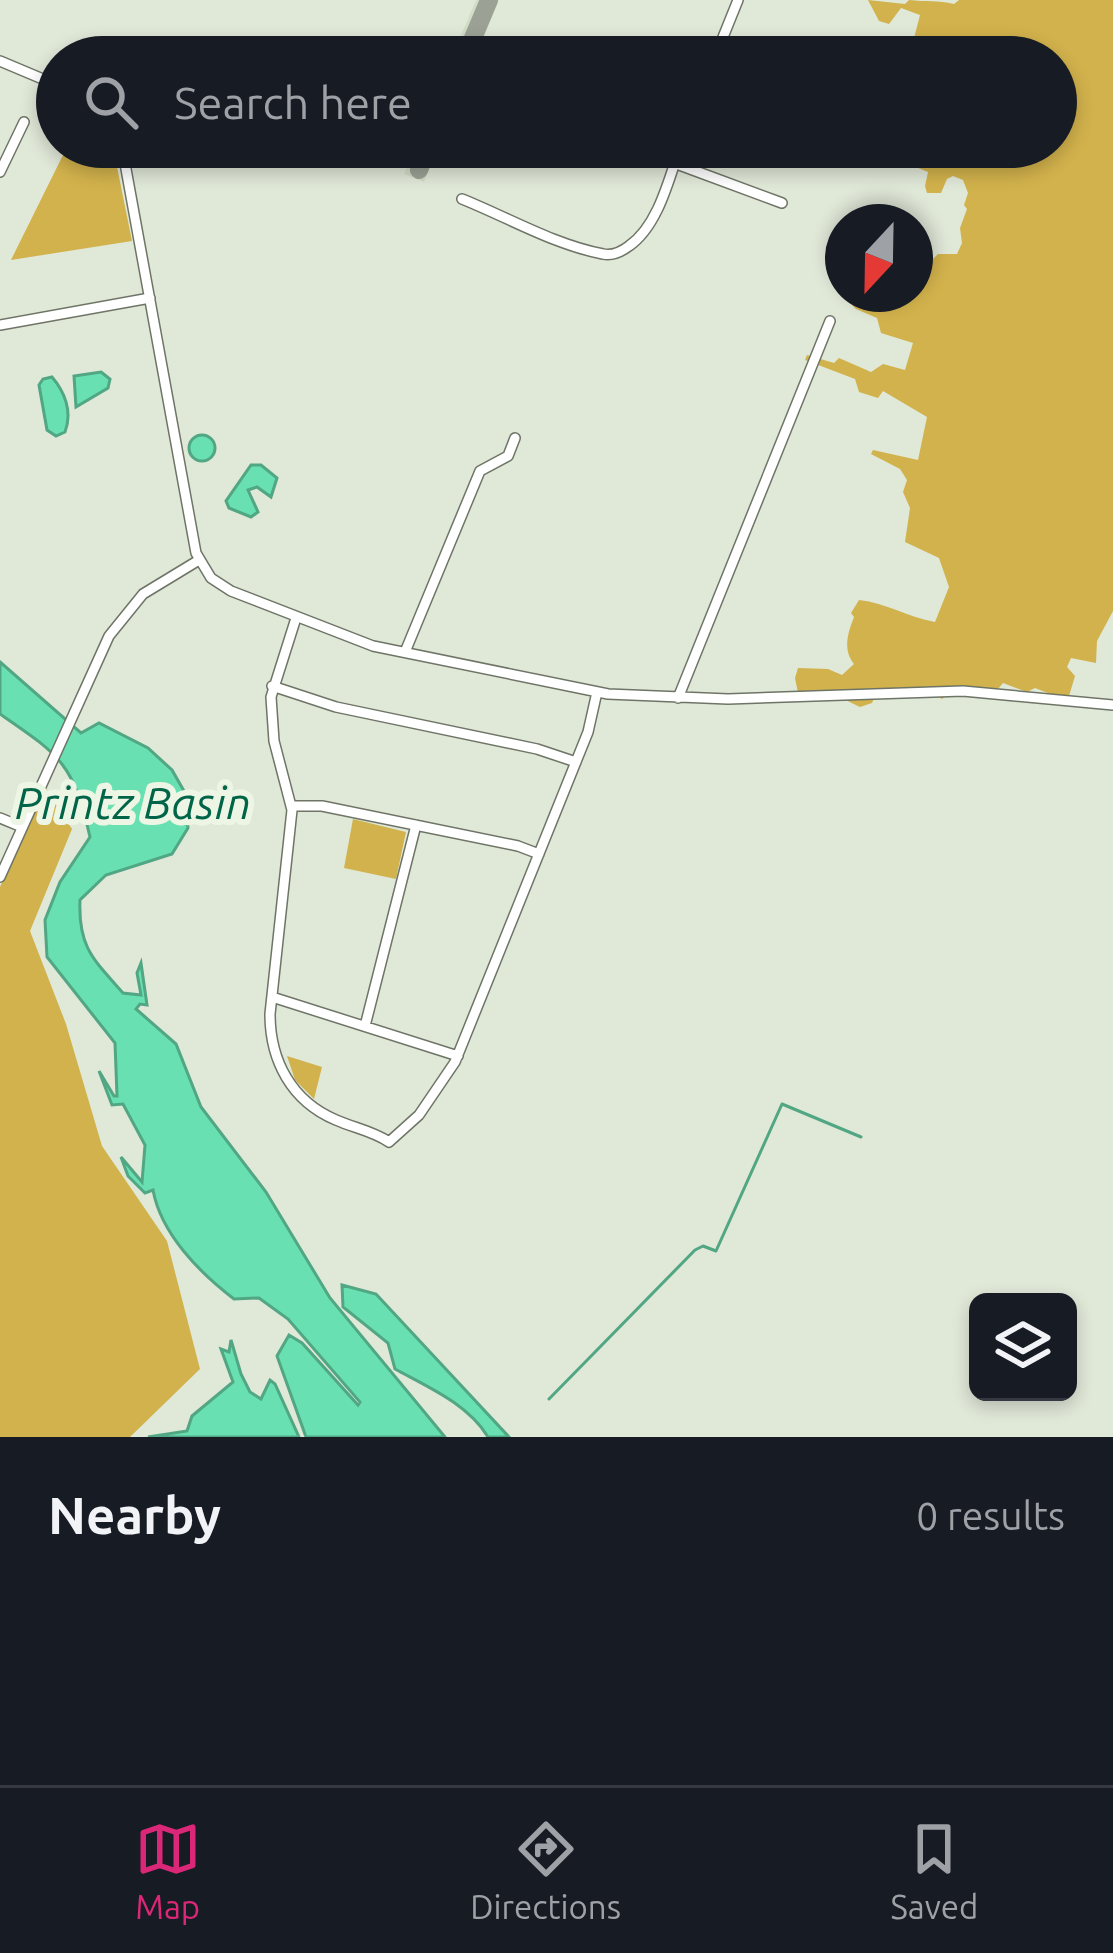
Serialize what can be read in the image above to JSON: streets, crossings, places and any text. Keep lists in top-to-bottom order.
{
  "water": ["Printz Basin"],
  "north": "bottom",
  "page": {
    "search": "Search here",
    "heading": ["Nearby", "0 results"],
    "nav": ["Map", "Directions", "Saved"]
  }
}
